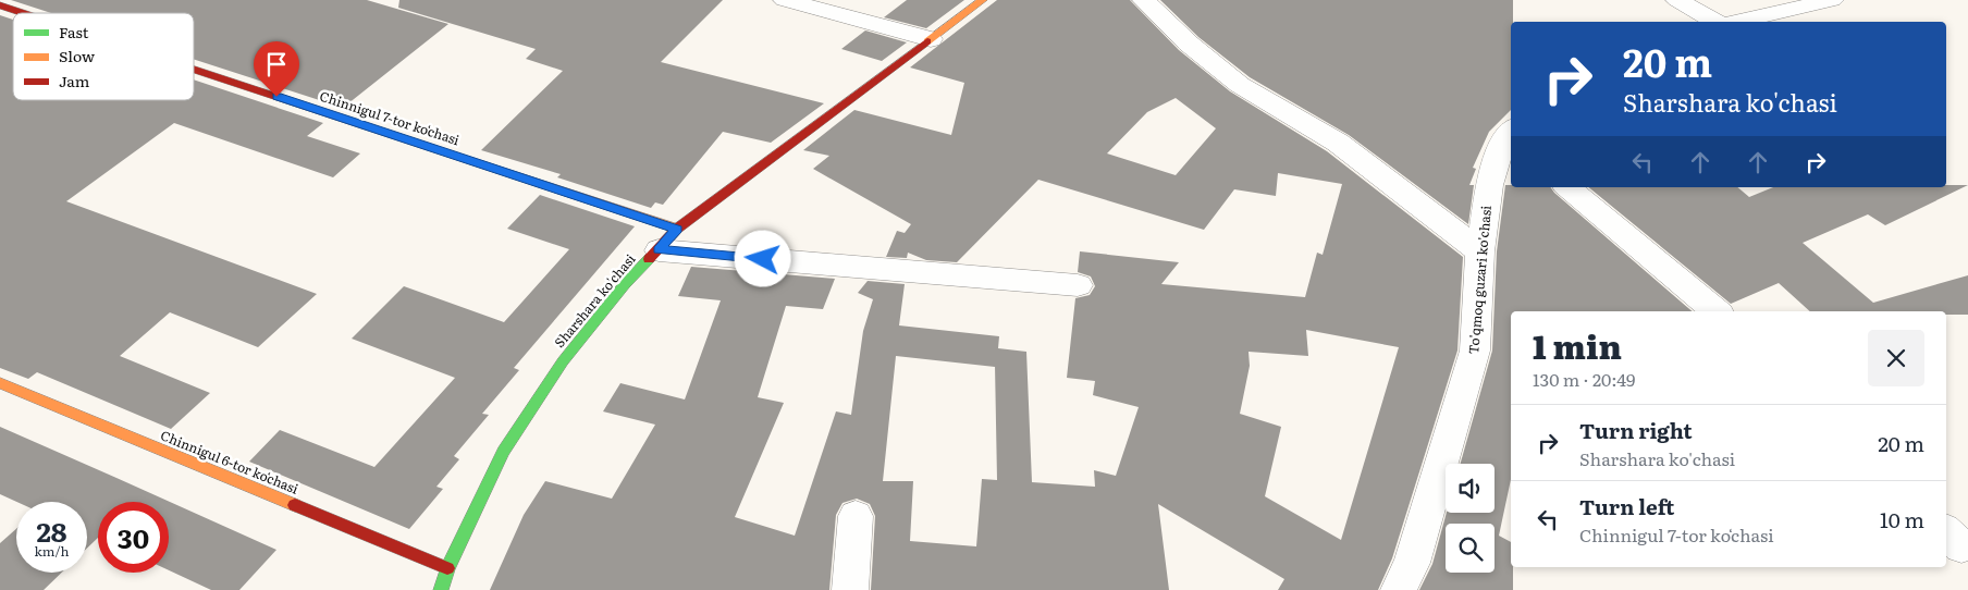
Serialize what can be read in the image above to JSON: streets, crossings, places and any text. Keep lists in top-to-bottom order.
{
  "streets": {
    "street": [
      "Chinnigul 7-tor koʻchasi",
      "To'qmoq guzari ko'chasi",
      "Sharshara ko'chasi",
      "Chinnigul 6-tor koʻchasi"
    ]
  },
  "crossings": [
    ["Chinnigul 7-tor koʻchasi", "Sharshara ko'chasi"],
    ["Sharshara ko'chasi", "Chinnigul 6-tor koʻchasi"]
  ],
  "legend": ["Fast", "Slow", "Jam"],
  "page": {
    "turn": ["20 m", "Sharshara ko'chasi"],
    "heading": ["1 min", "130 m · 20:49"],
    "list": [
      {
        "name": "Turn right",
        "note": "Sharshara ko'chasi",
        "value": "20 m"
      },
      {
        "name": "Turn left",
        "note": "Chinnigul 7-tor koʻchasi",
        "value": "10 m"
      }
    ],
    "speed": "28 km/h",
    "limit": "30"
  }
}
